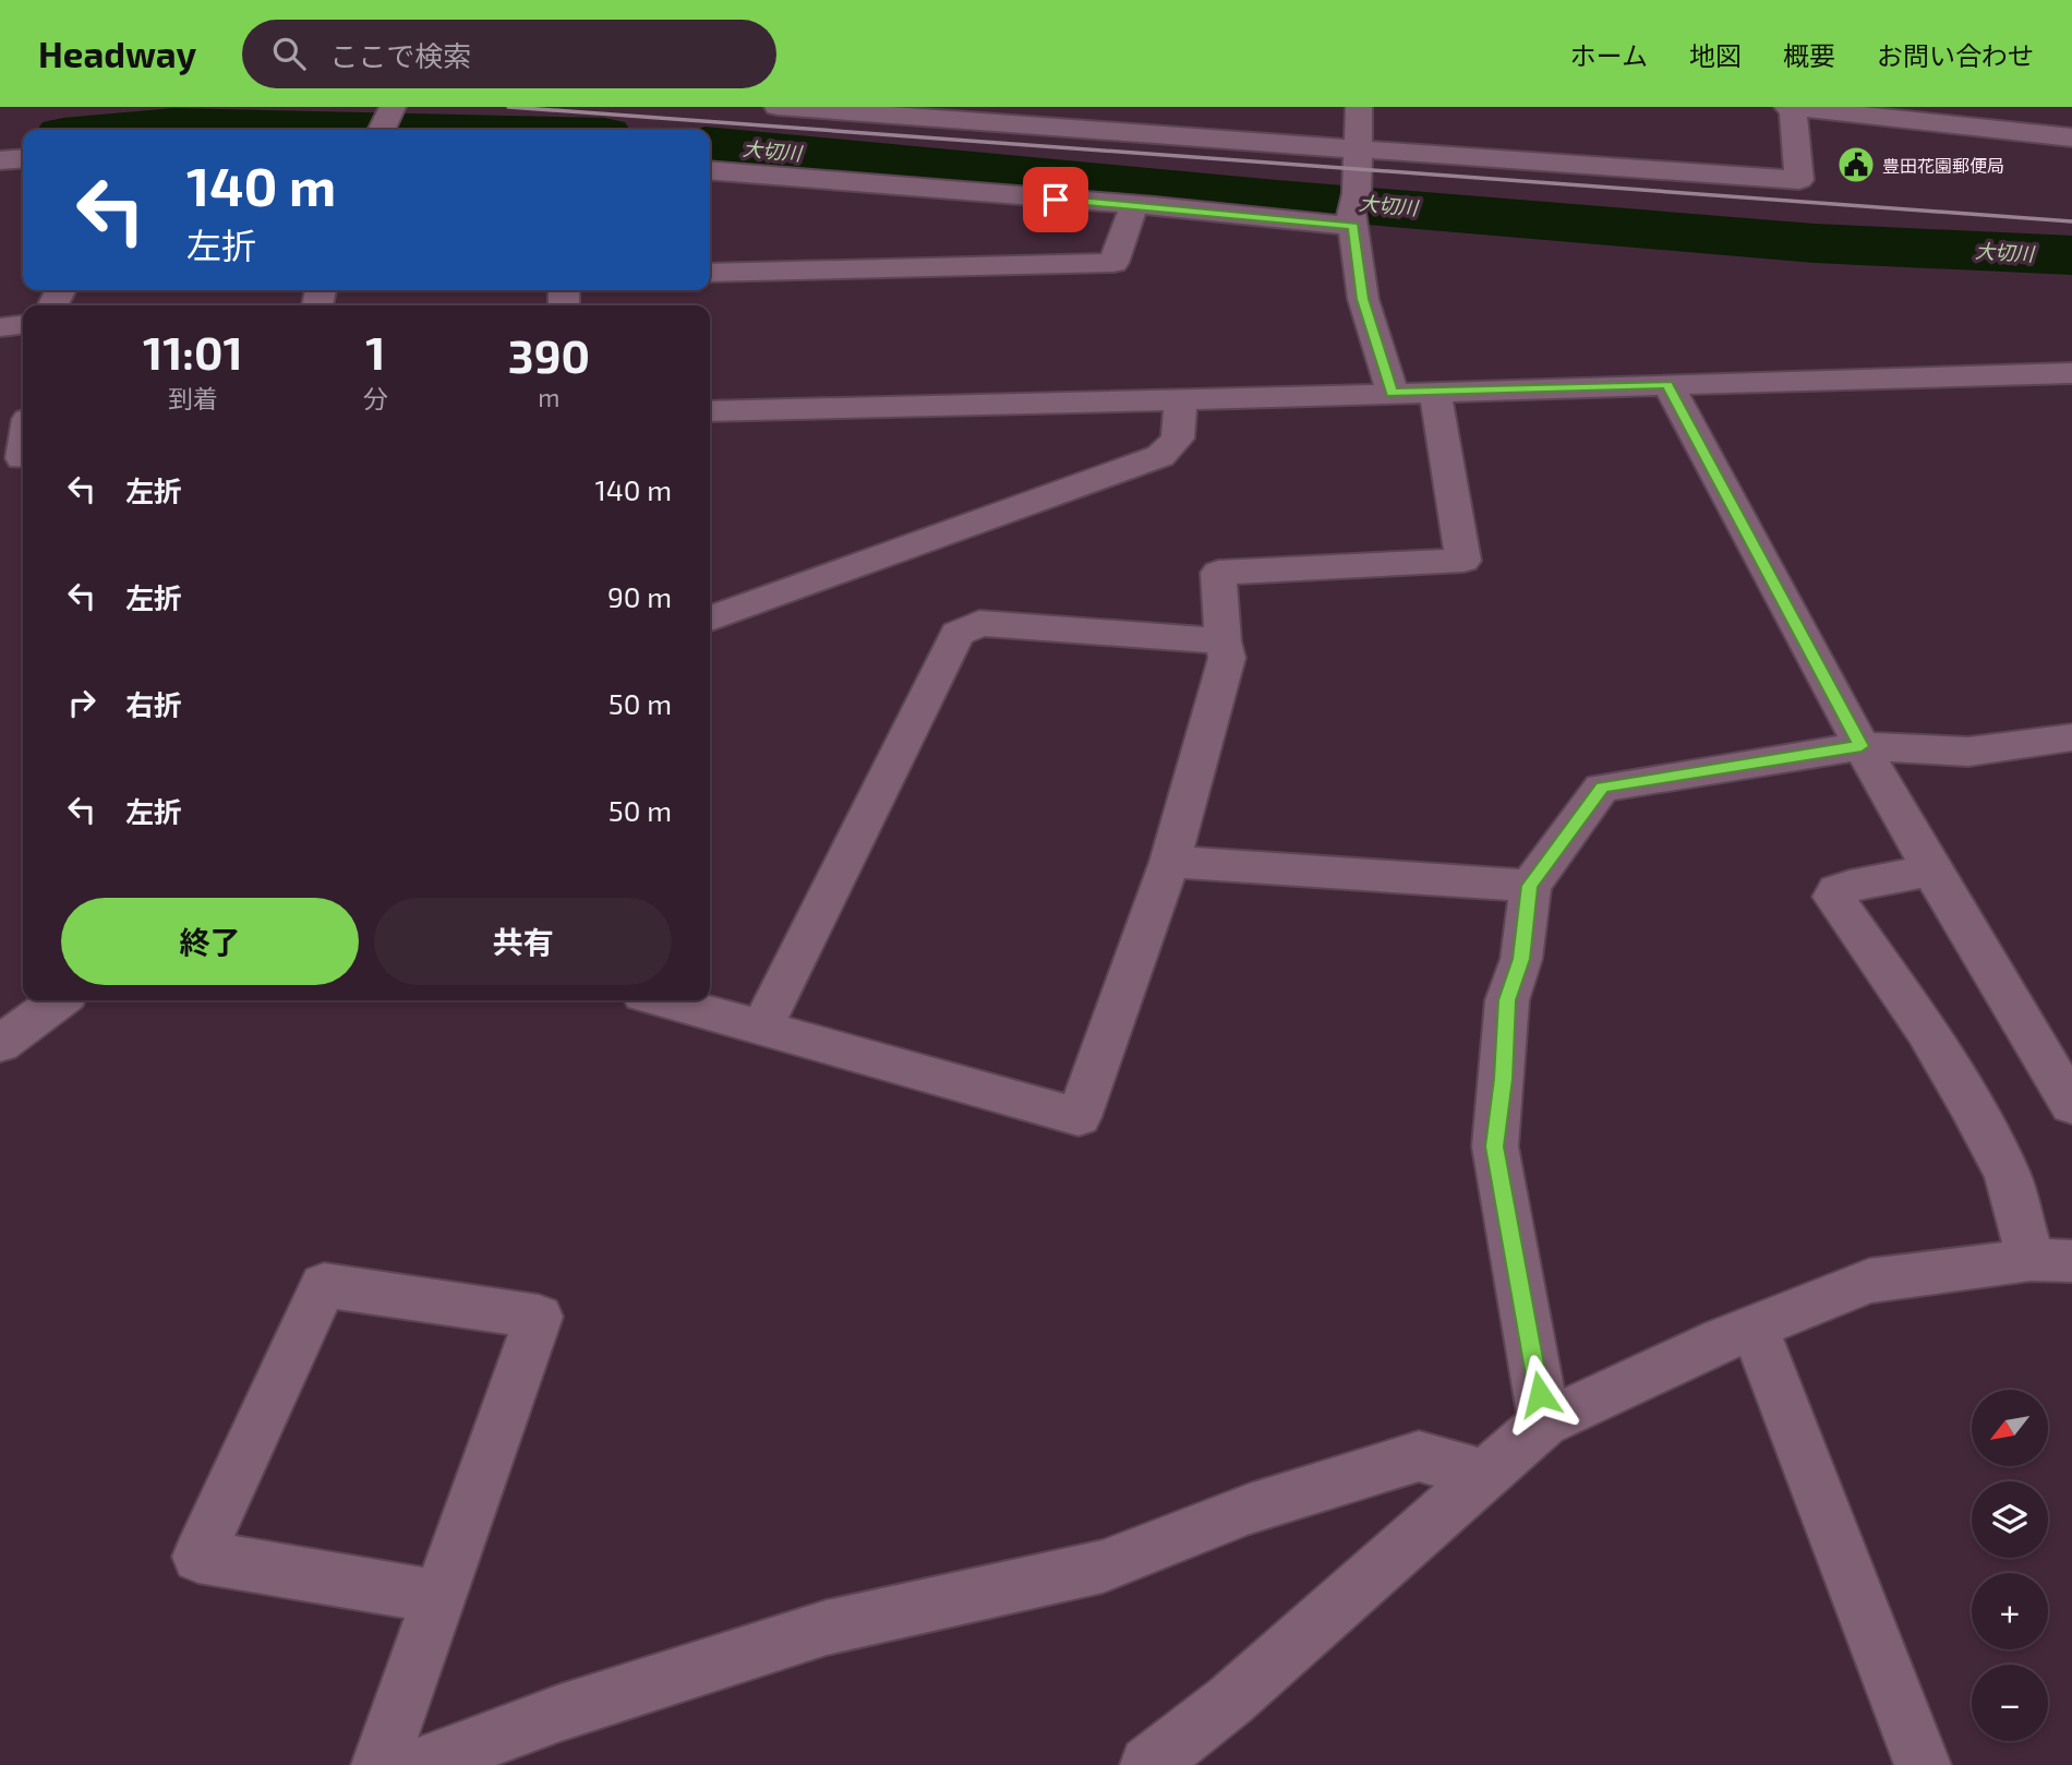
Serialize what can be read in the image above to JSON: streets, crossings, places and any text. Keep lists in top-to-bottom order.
{
  "water": ["大切川"],
  "places": {
    "public building": ["豊田花園郵便局"]
  },
  "north": "bottom left",
  "page": {
    "header": "Headway",
    "search": "ここで検索",
    "nav": [
      "ホーム",
      "地図",
      "概要",
      "お問い合わせ"
    ],
    "turn": ["140 m", "左折"],
    "eta": [
      "11:01",
      "到着",
      "1",
      "分",
      "390",
      "m"
    ],
    "list": [
      {
        "name": "左折",
        "value": "140 m"
      },
      {
        "name": "左折",
        "value": "90 m"
      },
      {
        "name": "右折",
        "value": "50 m"
      },
      {
        "name": "左折",
        "value": "50 m"
      }
    ],
    "buttons": ["終了", "共有"],
    "map_buttons": ["+", "−"]
  }
}
